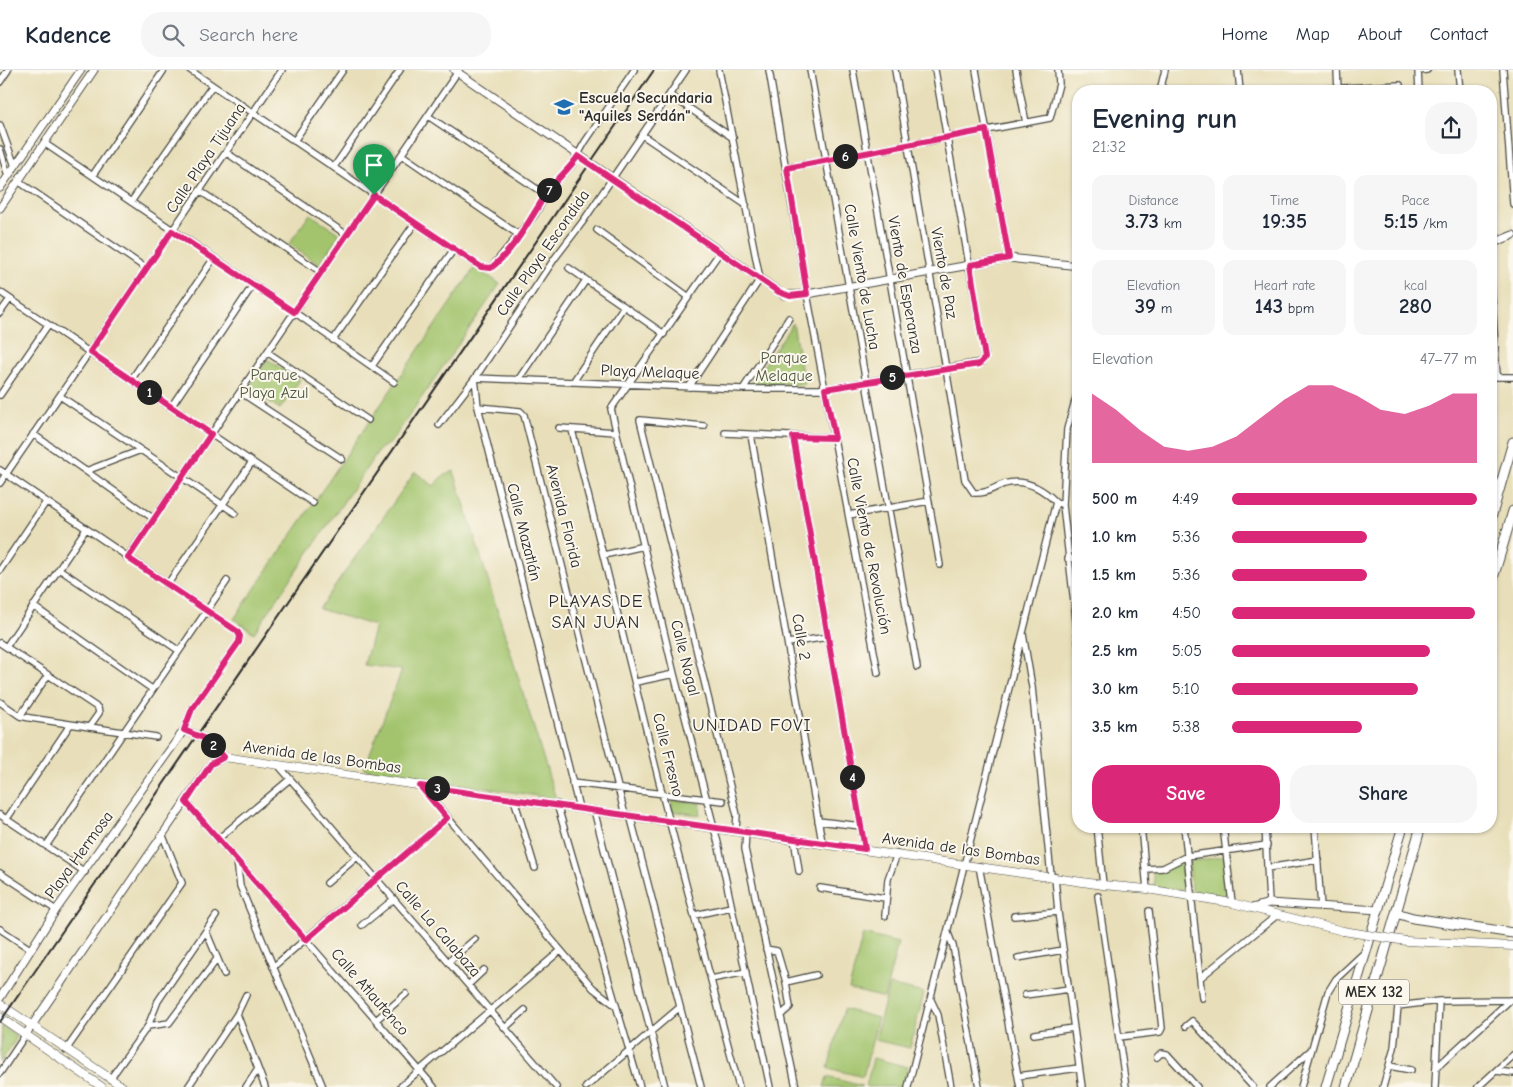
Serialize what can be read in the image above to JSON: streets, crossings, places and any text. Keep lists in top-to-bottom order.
{
  "streets": {
    "highway": ["MEX 132"],
    "main road": ["Avenida de las Bombas"],
    "street": [
      "Calle Playa Tijuana",
      "Calle Playa Escondida",
      "Viento de Paz",
      "Calle Viento de Lucha",
      "Viento de Esperanza",
      "Playa Melaque",
      "Avenida Florida",
      "Calle Mazatlán",
      "Calle Viento de Revolución",
      "Calle 2",
      "Calle Nogal",
      "Calle Fresno",
      "Playa Hermosa",
      "Calle La Calabaza",
      "Calle Atlautenco"
    ]
  },
  "crossings": [
    ["Calle Playa Escondida", "Playa Melaque"],
    ["Calle Playa Escondida", "Calle Mazatlán"],
    ["Viento de Paz", "Playa Melaque"],
    ["Calle Viento de Lucha", "Playa Melaque"],
    ["Viento de Esperanza", "Playa Melaque"],
    ["Playa Melaque", "Calle Mazatlán"],
    ["Playa Melaque", "Calle Viento de Revolución"],
    ["Playa Melaque", "Calle Nogal"],
    ["Avenida Florida", "Calle Mazatlán"],
    ["Avenida Florida", "Avenida de las Bombas"],
    ["Calle Mazatlán", "Avenida de las Bombas"],
    ["Calle 2", "Avenida de las Bombas"],
    ["Calle Nogal", "Avenida de las Bombas"],
    ["Calle Fresno", "Avenida de las Bombas"],
    ["Avenida de las Bombas", "Calle La Calabaza"],
    ["Avenida de las Bombas", "Calle Atlautenco"]
  ],
  "districts": ["PLAYAS DE SAN JUAN", "UNIDAD FOVI"],
  "parks": ["Parque Melaque", "Parque Playa Azul"],
  "places": {
    "school or university": ["Escuela Secundaria \"Aquiles Serdán\""]
  },
  "page": {
    "header": "Kadence",
    "search": "Search here",
    "nav": [
      "Home",
      "Map",
      "About",
      "Contact"
    ],
    "heading": ["Evening run", "21:32"],
    "pins": [
      "6",
      "7",
      "5",
      "1",
      "2",
      "4",
      "3"
    ],
    "stats": [
      ["Distance", "3.73 km"],
      ["Time", "19:35"],
      ["Pace", "5:15 /km"],
      ["Elevation", "39 m"],
      ["Heart rate", "143 bpm"],
      ["kcal", "280"]
    ],
    "chart": ["Elevation", "47–77 m"],
    "list": [
      {
        "name": "500 m",
        "note": "4:49"
      },
      {
        "name": "1.0 km",
        "note": "5:36"
      },
      {
        "name": "1.5 km",
        "note": "5:36"
      },
      {
        "name": "2.0 km",
        "note": "4:50"
      },
      {
        "name": "2.5 km",
        "note": "5:05"
      },
      {
        "name": "3.0 km",
        "note": "5:10"
      },
      {
        "name": "3.5 km",
        "note": "5:38"
      }
    ],
    "buttons": ["Save", "Share"]
  }
}
